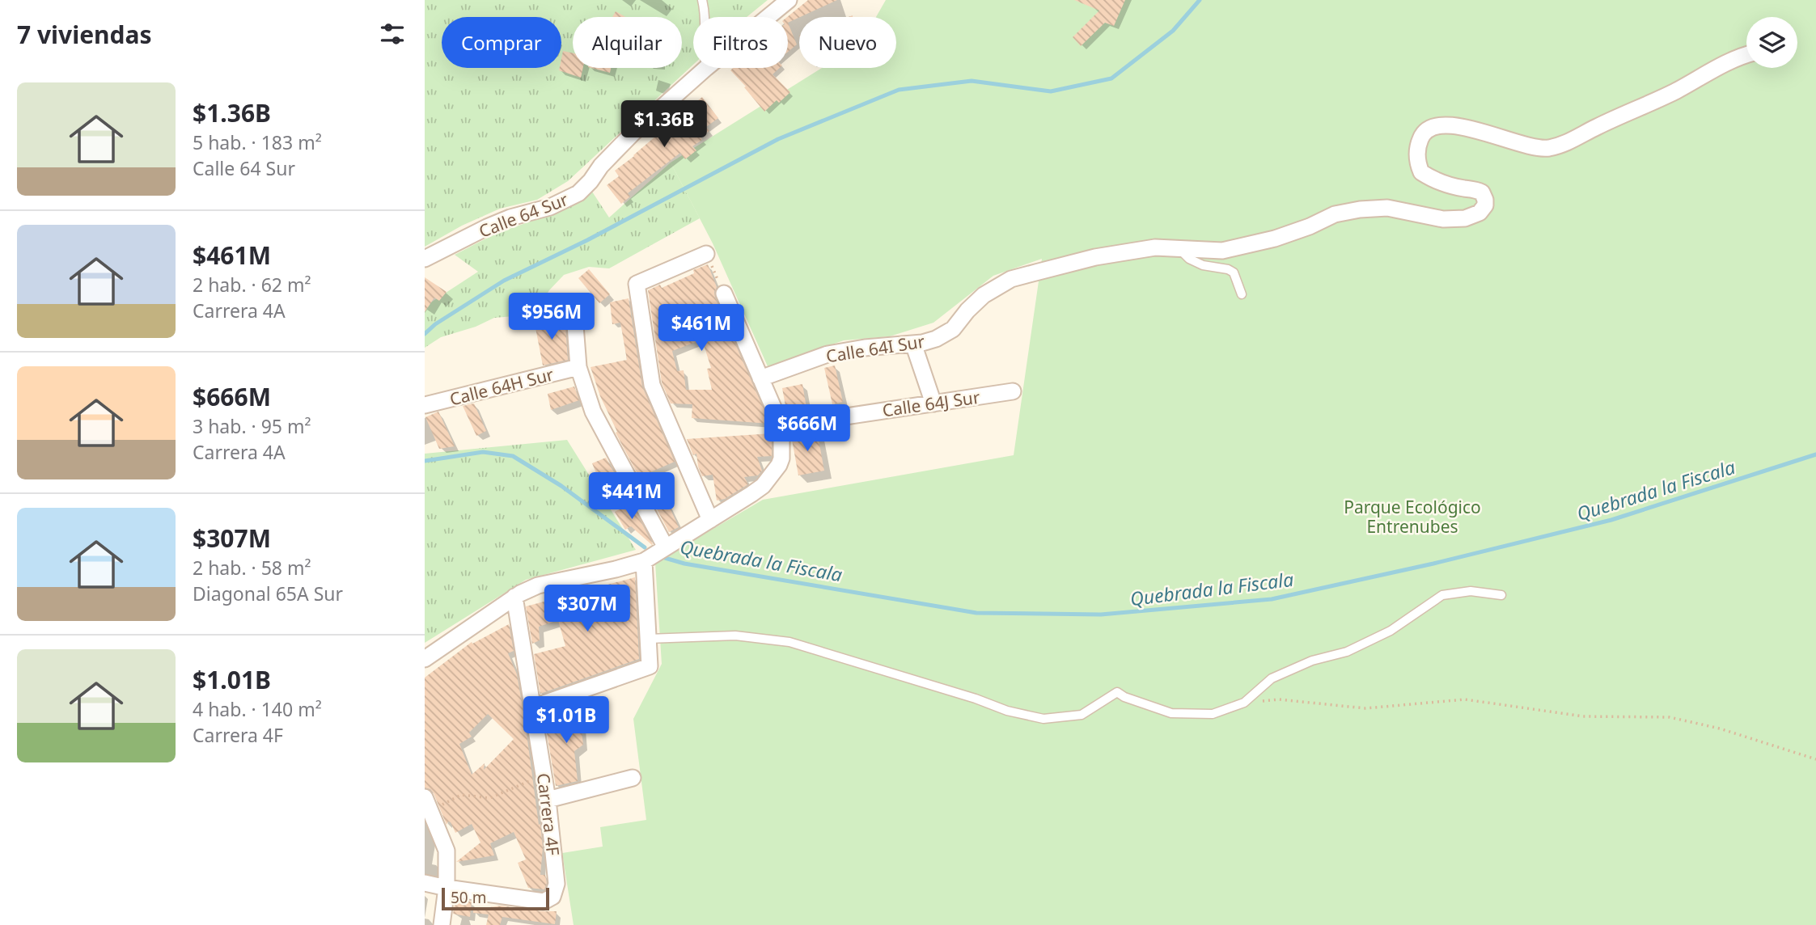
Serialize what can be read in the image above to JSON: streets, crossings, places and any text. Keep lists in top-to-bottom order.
{
  "streets": {
    "street": [
      "Calle 64 Sur",
      "Calle 64I Sur",
      "Calle 64H Sur",
      "Calle 64J Sur",
      "Carrera 4F"
    ]
  },
  "water": ["Quebrada la Fiscala"],
  "parks": ["Parque Ecológico Entrenubes"],
  "scale_bar": "50 m",
  "page": {
    "heading": "7 viviendas",
    "chip": [
      "Comprar",
      "Alquilar",
      "Filtros",
      "Nuevo"
    ],
    "list": [
      {
        "name": "$1.36B",
        "note": "5 hab. · 183 m² · Calle 64 Sur"
      },
      {
        "name": "$461M",
        "note": "2 hab. · 62 m² · Carrera 4A"
      },
      {
        "name": "$666M",
        "note": "3 hab. · 95 m² · Carrera 4A"
      },
      {
        "name": "$307M",
        "note": "2 hab. · 58 m² · Diagonal 65A Sur"
      },
      {
        "name": "$1.01B",
        "note": "4 hab. · 140 m² · Carrera 4F"
      }
    ],
    "price": [
      "$1.36B",
      "$956M",
      "$461M",
      "$666M",
      "$441M",
      "$307M",
      "$1.01B"
    ],
    "scale": "50 m"
  }
}
